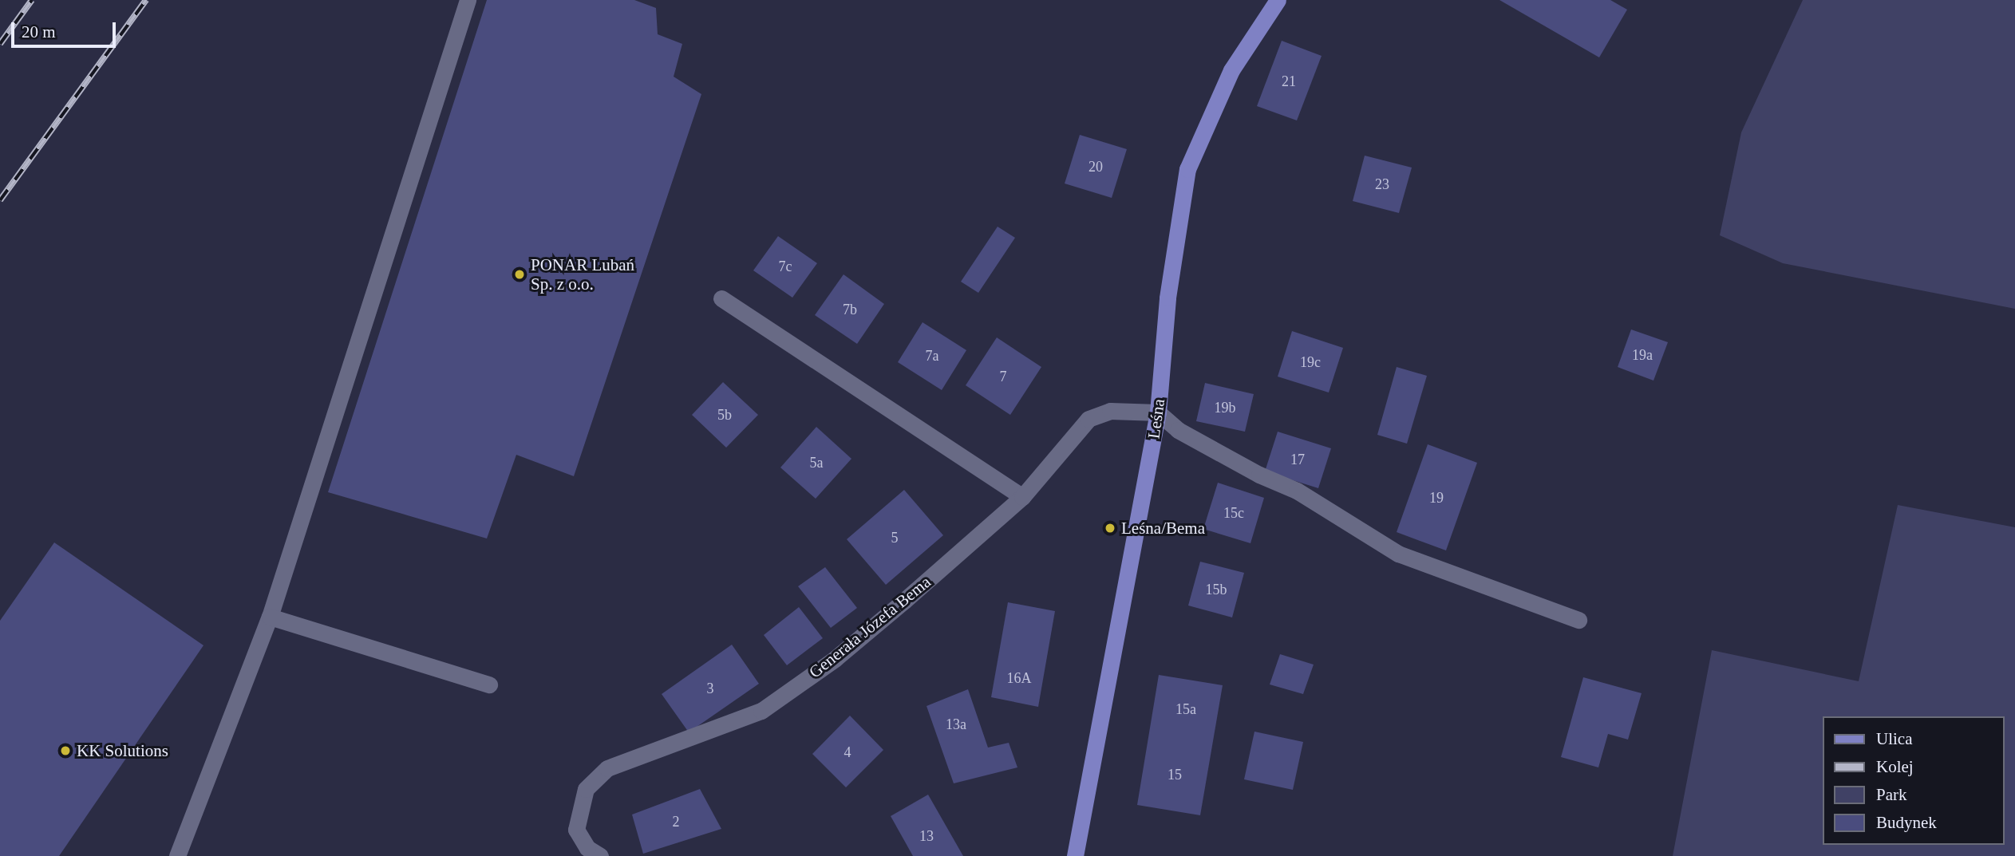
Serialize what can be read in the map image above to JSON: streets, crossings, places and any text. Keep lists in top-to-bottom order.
{
  "streets": {
    "main road": ["Leśna"],
    "street": ["Generała Józefa Bema"]
  },
  "crossings": [
    ["Leśna", "Generała Józefa Bema"]
  ],
  "places": ["PONAR Lubań Sp. z o.o.", "Leśna/Bema", "KK Solutions"],
  "house_numbers": [
    "21",
    "20",
    "23",
    "7c",
    "7b",
    "19a",
    "7a",
    "19c",
    "7",
    "19b",
    "5b",
    "17",
    "5a",
    "19",
    "15c",
    "5",
    "15b",
    "16A",
    "3",
    "15a",
    "13a",
    "4",
    "15",
    "2",
    "13"
  ],
  "legend": [
    "Ulica",
    "Kolej",
    "Park",
    "Budynek"
  ],
  "scale_bar": "20 m"
}
